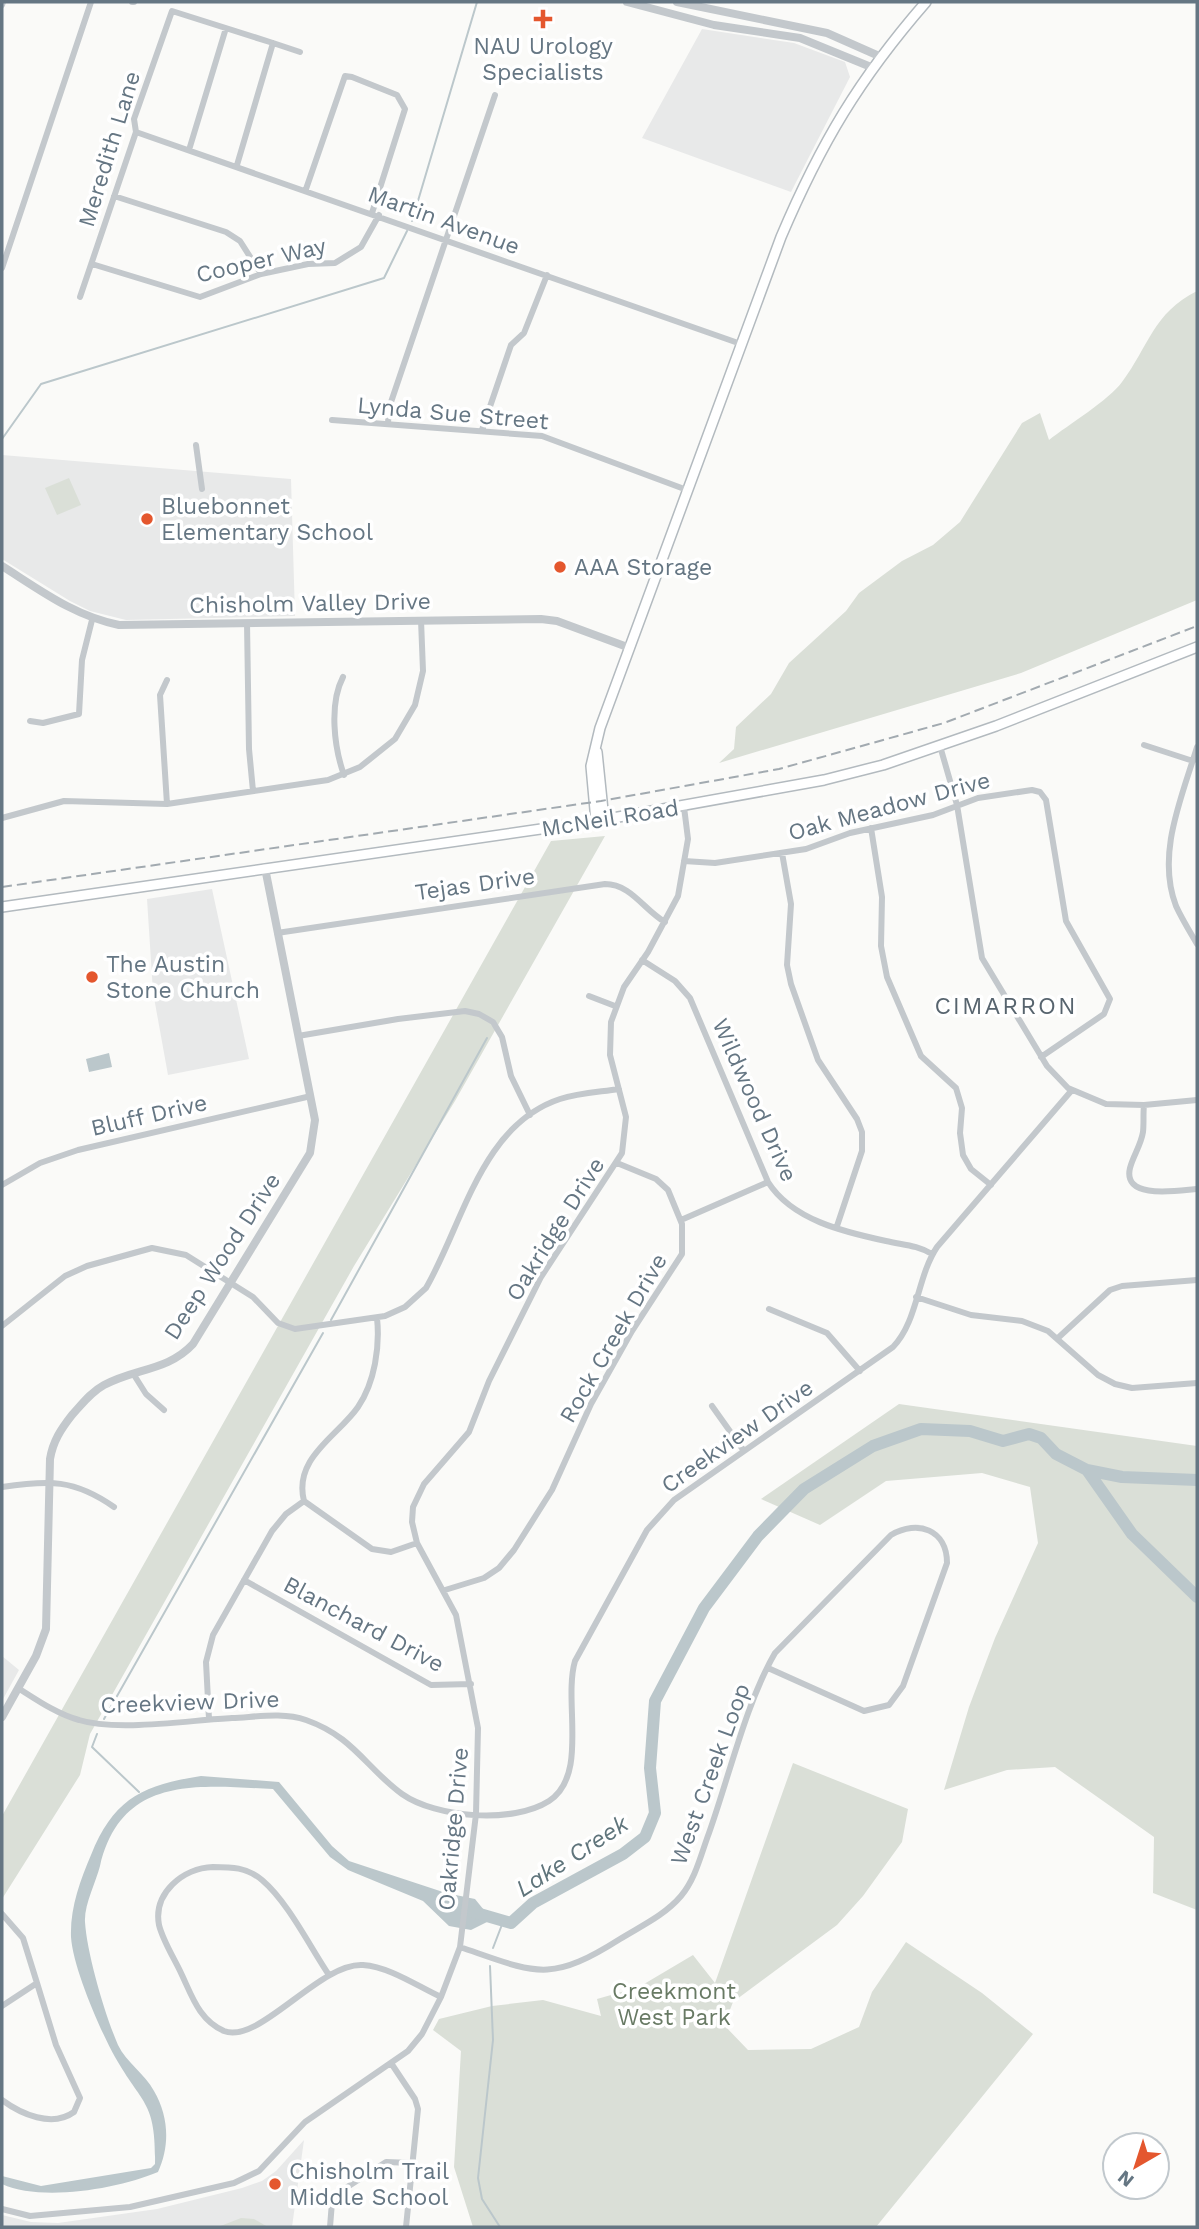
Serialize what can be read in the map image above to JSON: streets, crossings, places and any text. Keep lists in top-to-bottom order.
{
  "streets": {
    "main road": ["McNeil Road"],
    "street": [
      "Meredith Lane",
      "Martin Avenue",
      "Cooper Way",
      "Lynda Sue Street",
      "Chisholm Valley Drive",
      "Oak Meadow Drive",
      "Tejas Drive",
      "Wildwood Drive",
      "Bluff Drive",
      "Oakridge Drive",
      "Deep Wood Drive",
      "Rock Creek Drive",
      "Creekview Drive",
      "Blanchard Drive",
      "West Creek Loop"
    ]
  },
  "crossings": [
    ["Meredith Lane", "Martin Avenue"],
    ["Meredith Lane", "Cooper Way"],
    ["Martin Avenue", "Cooper Way"],
    ["Oak Meadow Drive", "Oakridge Drive"],
    ["McNeil Road", "Oakridge Drive"],
    ["McNeil Road", "Deep Wood Drive"],
    ["Tejas Drive", "Oakridge Drive"],
    ["Tejas Drive", "Deep Wood Drive"],
    ["Wildwood Drive", "Oakridge Drive"],
    ["Wildwood Drive", "Creekview Drive"],
    ["Bluff Drive", "Deep Wood Drive"],
    ["Oakridge Drive", "Rock Creek Drive"],
    ["Oakridge Drive", "Creekview Drive"],
    ["Oakridge Drive", "Blanchard Drive"],
    ["Oakridge Drive", "West Creek Loop"],
    ["Deep Wood Drive", "Creekview Drive"]
  ],
  "districts": ["CIMARRON"],
  "water": ["Lake Creek"],
  "parks": ["Creekmont West Park"],
  "places": {
    "health": ["NAU Urology Specialists"],
    "other": [
      "Bluebonnet Elementary School",
      "AAA Storage",
      "The Austin Stone Church",
      "Chisholm Trail Middle School"
    ]
  },
  "north": "bottom left"
}
